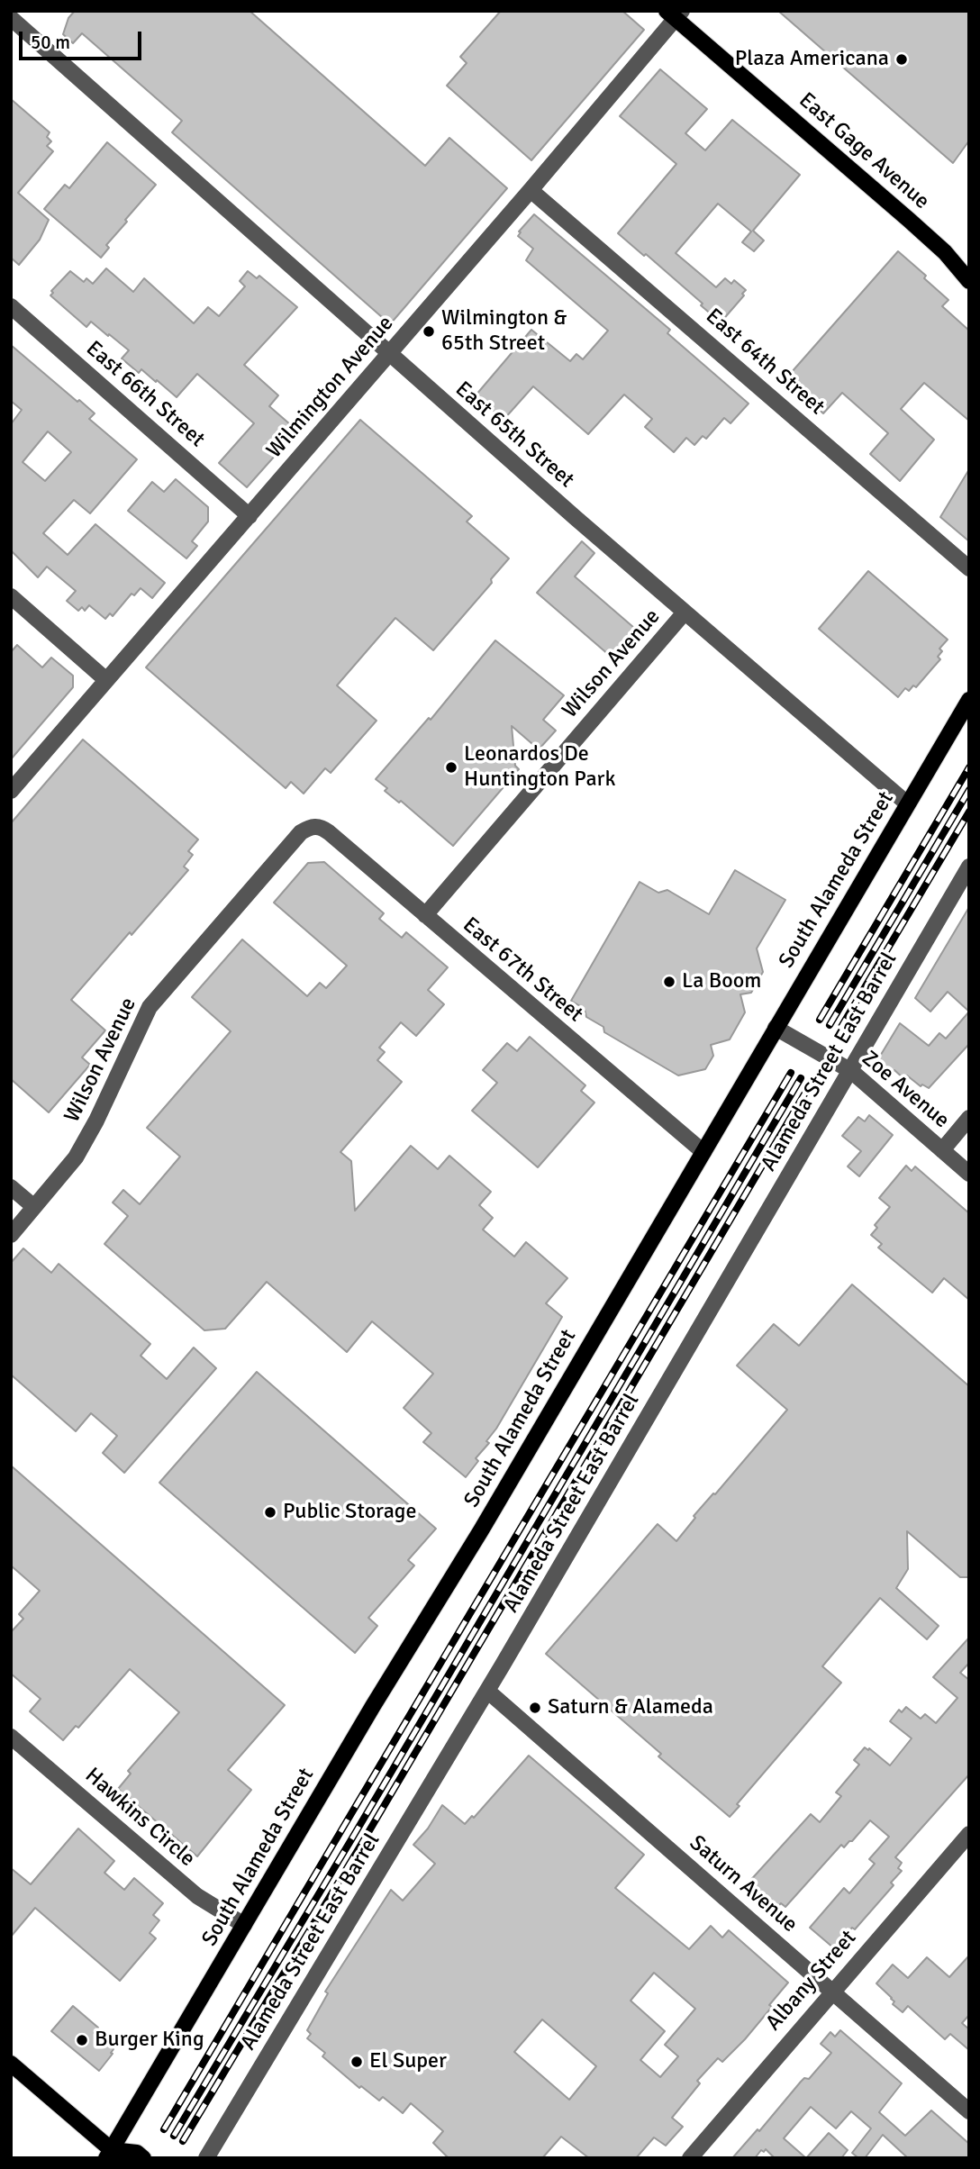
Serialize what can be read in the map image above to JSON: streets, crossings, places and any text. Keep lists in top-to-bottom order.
{
  "streets": {
    "main road": ["East Gage Avenue", "South Alameda Street"],
    "street": [
      "East 64th Street",
      "Wilmington Avenue",
      "East 66th Street",
      "East 65th Street",
      "Wilson Avenue",
      "East 67th Street",
      "Alameda Street East Barrel",
      "Zoe Avenue",
      "Hawkins Circle",
      "Saturn Avenue",
      "Albany Street"
    ]
  },
  "crossings": [
    ["East Gage Avenue", "Wilmington Avenue"],
    ["East 64th Street", "Wilmington Avenue"],
    ["Wilmington Avenue", "East 66th Street"],
    ["Wilmington Avenue", "East 65th Street"],
    ["East 65th Street", "Wilson Avenue"],
    ["East 65th Street", "South Alameda Street"],
    ["Wilson Avenue", "East 67th Street"],
    ["South Alameda Street", "East 67th Street"],
    ["South Alameda Street", "Zoe Avenue"],
    ["South Alameda Street", "Hawkins Circle"],
    ["Alameda Street East Barrel", "Zoe Avenue"],
    ["Alameda Street East Barrel", "Saturn Avenue"],
    ["Saturn Avenue", "Albany Street"]
  ],
  "places": [
    "Plaza Americana",
    "Wilmington & 65th Street",
    "Leonardos De Huntington Park",
    "La Boom",
    "Public Storage",
    "Saturn & Alameda",
    "Burger King",
    "El Super"
  ],
  "scale_bar": "50 m"
}
